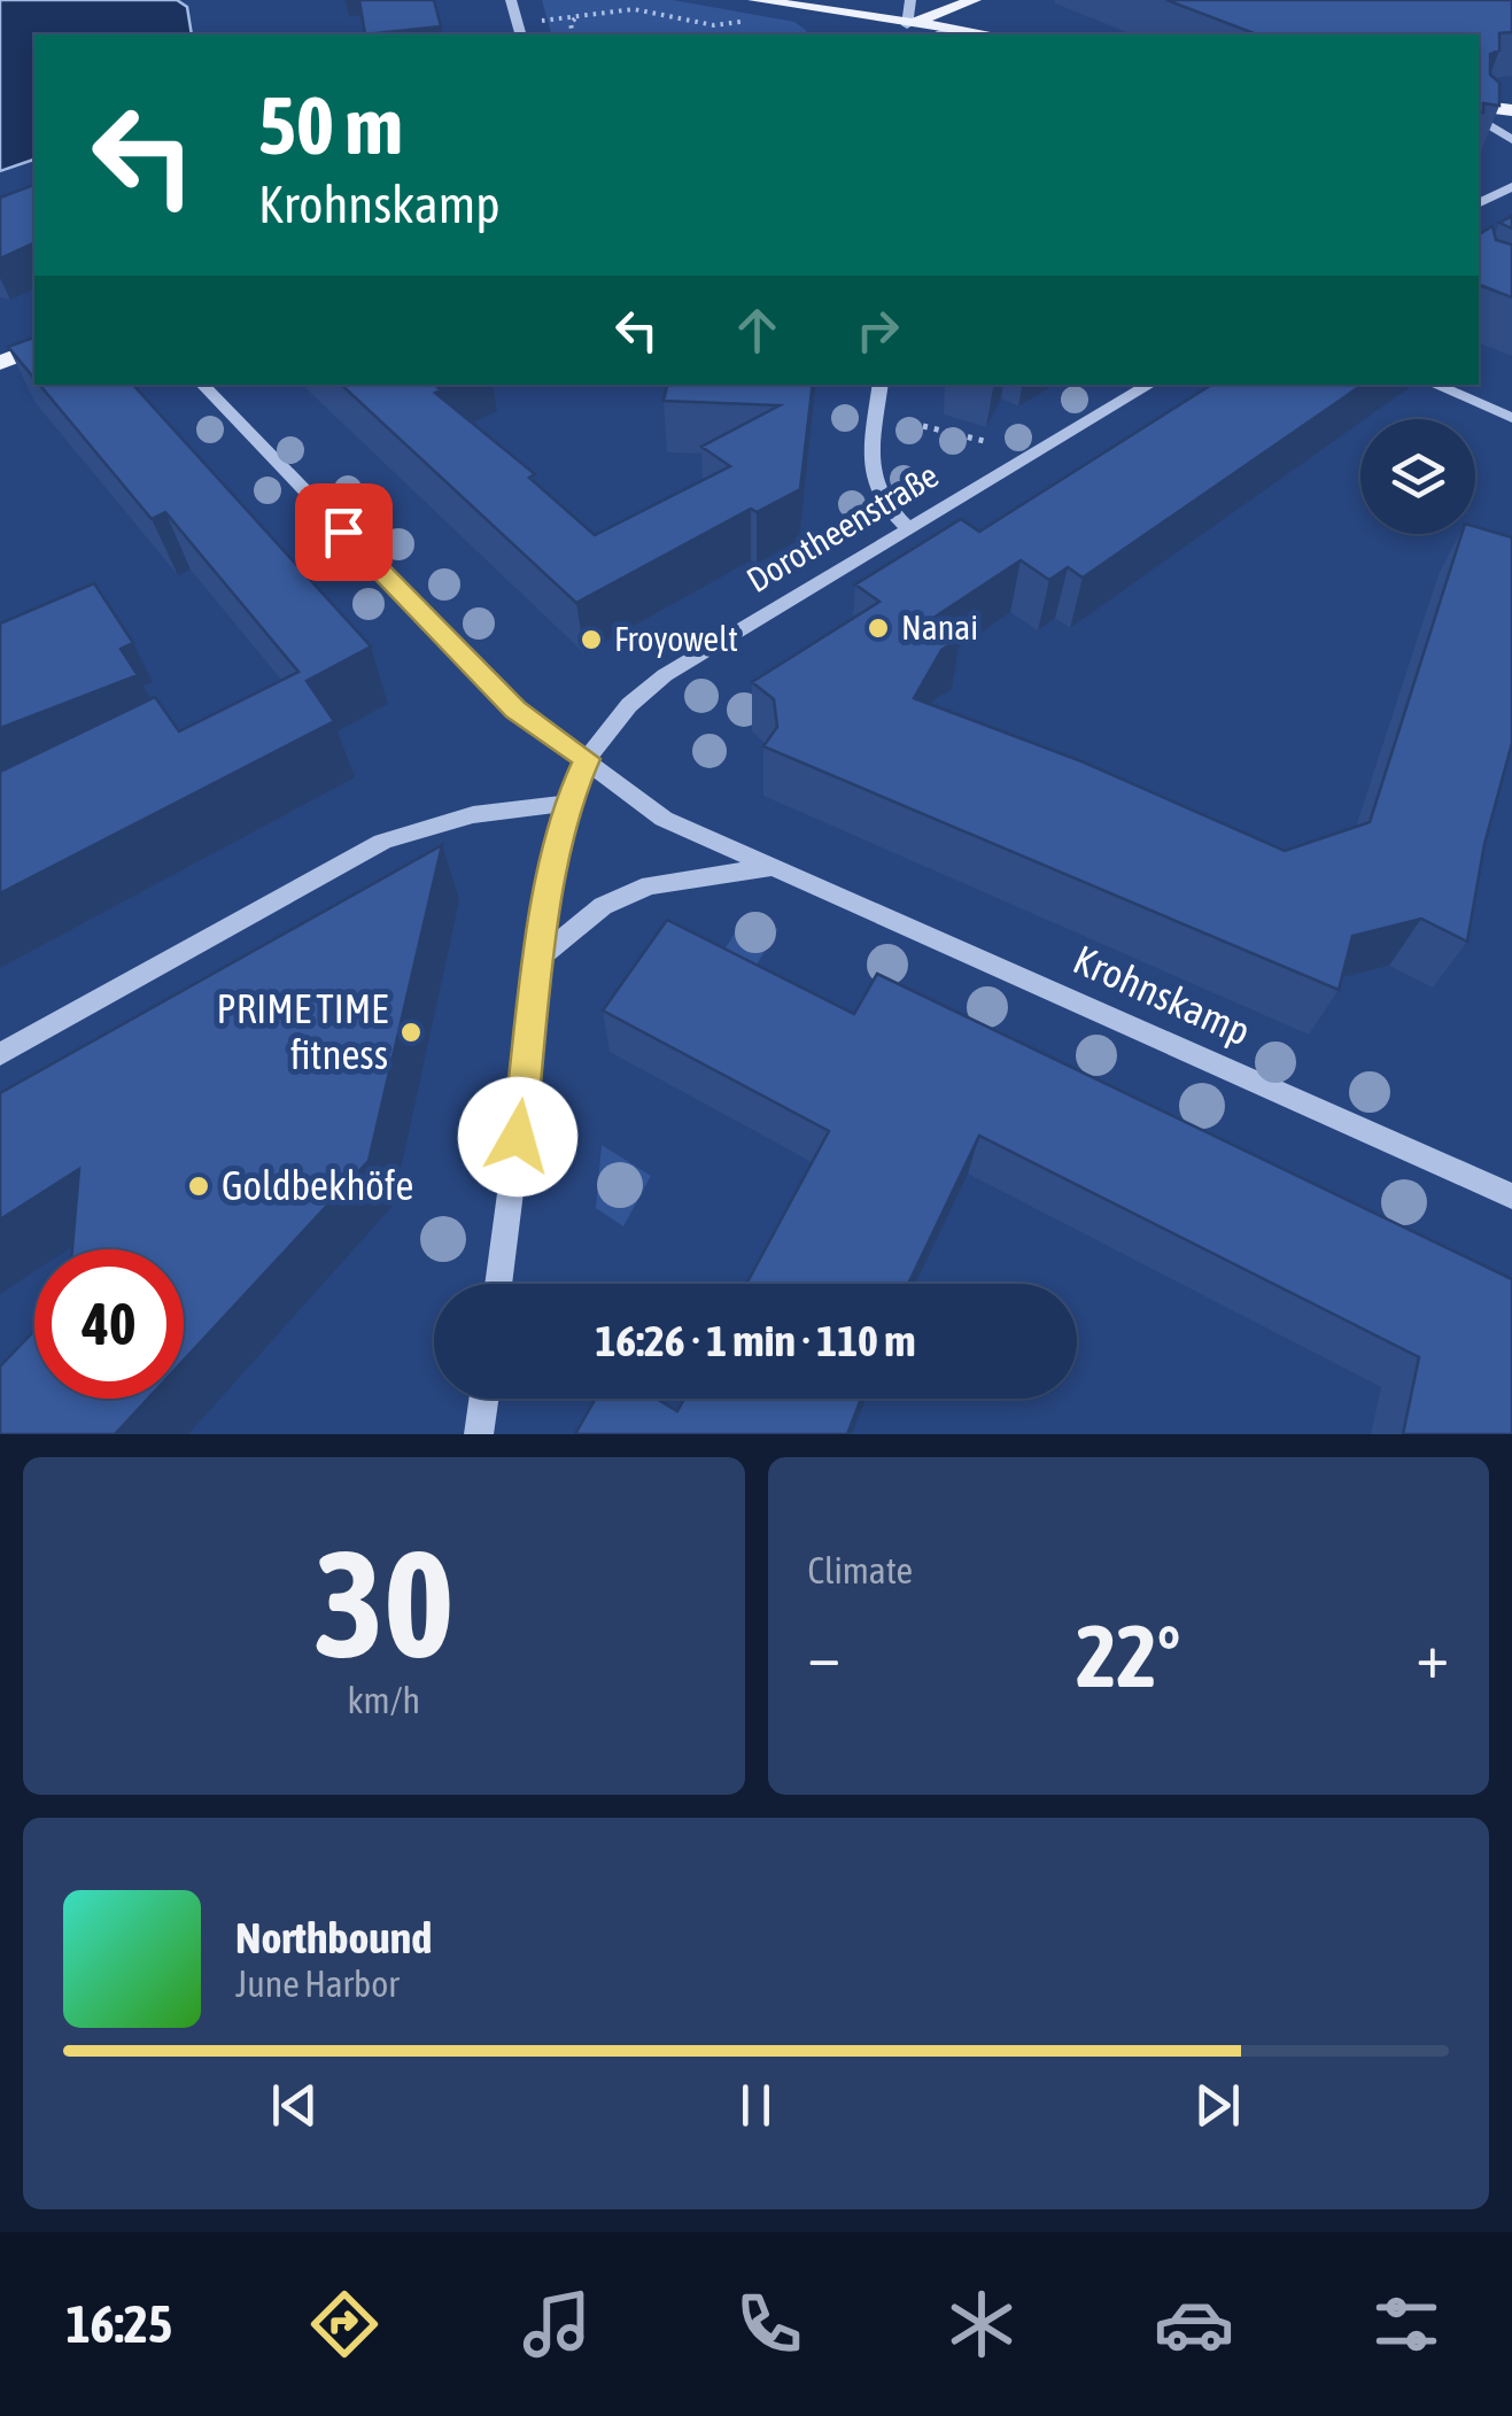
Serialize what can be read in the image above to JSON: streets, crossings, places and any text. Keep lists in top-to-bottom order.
{
  "streets": {
    "street": ["Dorotheenstraße", "Krohnskamp"]
  },
  "crossings": [
    ["Dorotheenstraße", "Krohnskamp"]
  ],
  "places": [
    "Nanai",
    "Froyowelt",
    "PRIME TIME fitness",
    "Goldbekhöfe"
  ],
  "page": {
    "turn": ["50 m", "Krohnskamp"],
    "limit": "40",
    "trip": "16:26 · 1 min · 110 m",
    "tile": [
      ["30", "km/h"],
      "Climate"
    ],
    "heat": ["−", "22°", "+"],
    "song": ["Northbound", "June Harbor"],
    "tabs": "16:25"
  }
}
